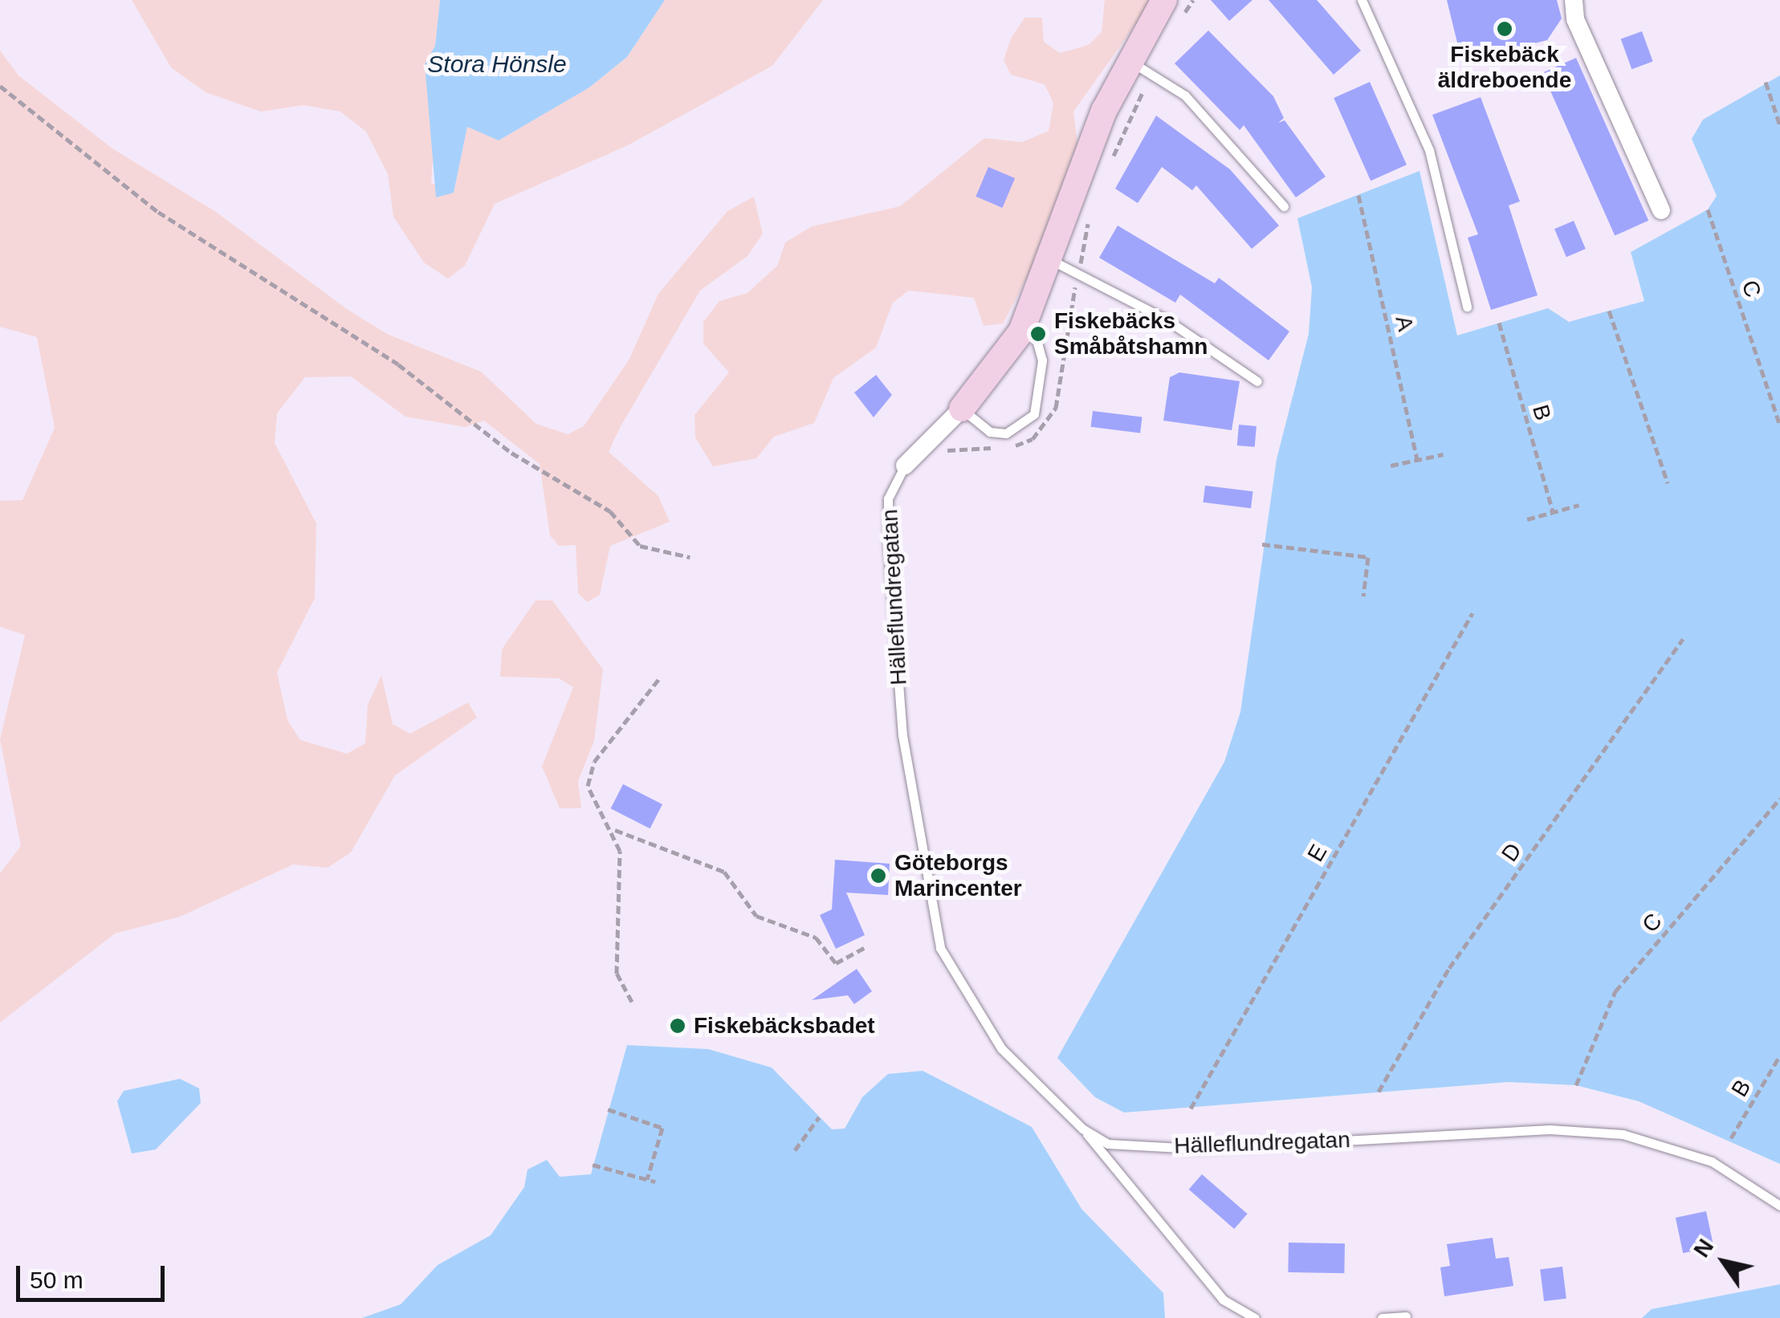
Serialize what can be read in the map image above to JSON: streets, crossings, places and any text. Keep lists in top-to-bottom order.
{
  "streets": {
    "street": ["Hälleflundregatan"],
    "path": [
      "C",
      "A",
      "B",
      "D",
      "E"
    ]
  },
  "water": ["Stora Hönsle"],
  "places": [
    "Fiskebäck äldreboende",
    "Fiskebäcks Småbåtshamn",
    "Göteborgs Marincenter",
    "Fiskebäcksbadet"
  ],
  "scale_bar": "50 m",
  "north": "top left"
}
